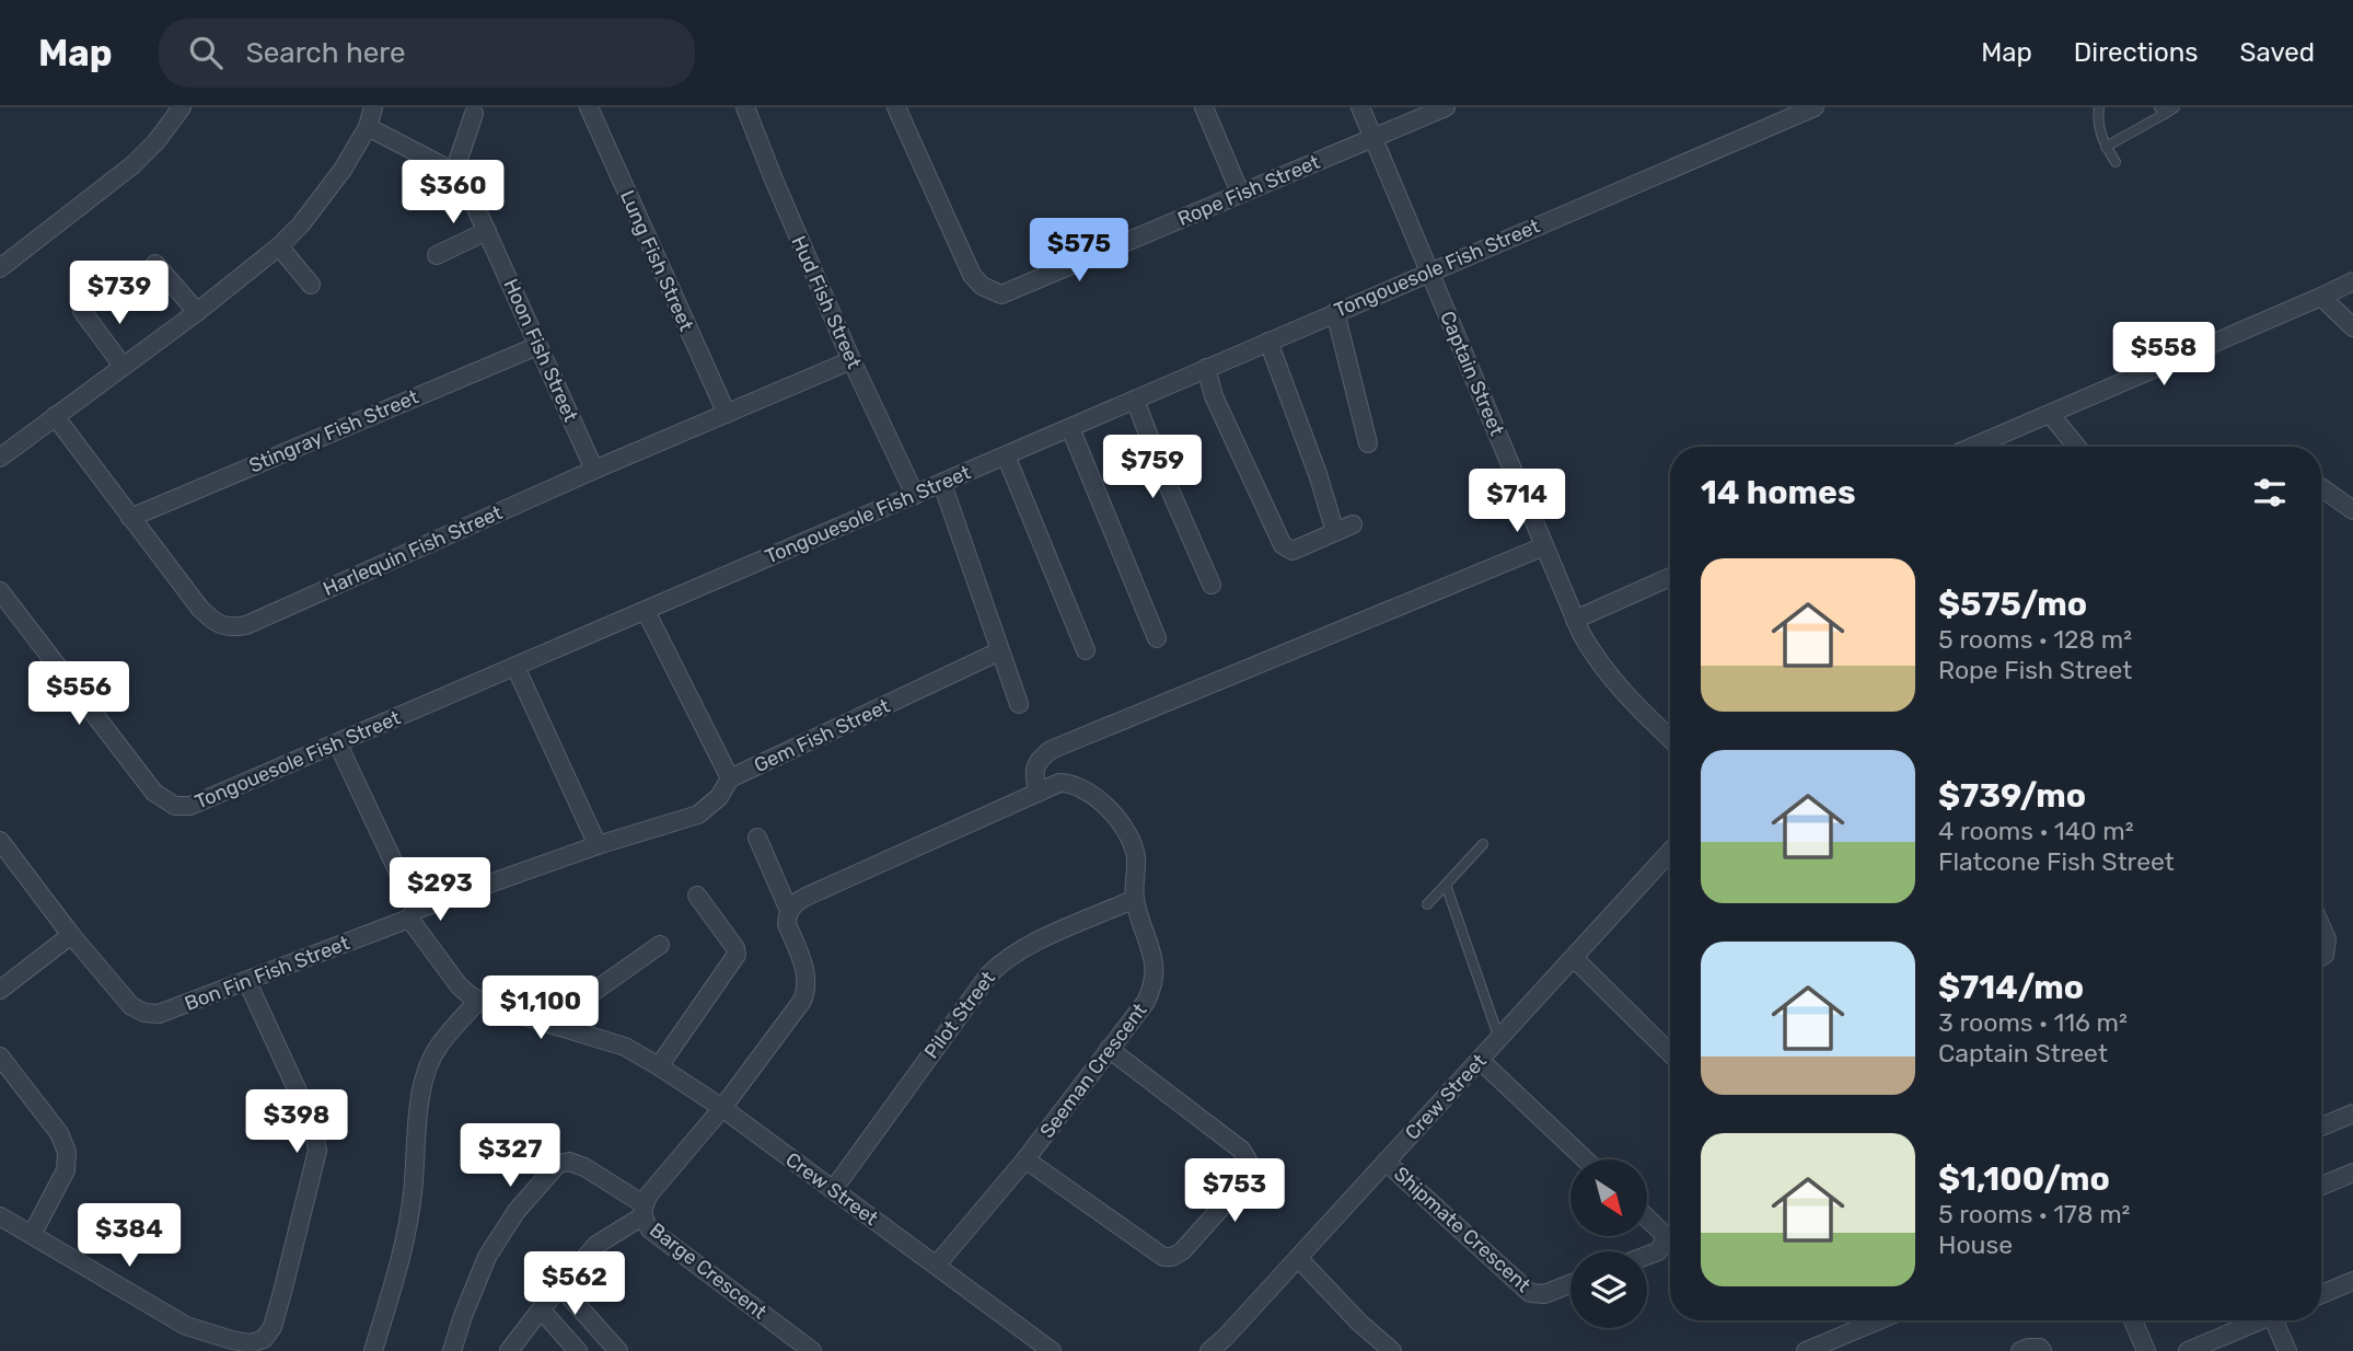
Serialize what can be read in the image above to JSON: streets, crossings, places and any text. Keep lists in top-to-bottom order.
{
  "streets": {
    "street": [
      "Rope Fish Street",
      "Lung Fish Street",
      "Tongouesole Fish Street",
      "Hud Fish Street",
      "Hoon Fish Street",
      "Captain Street",
      "Stingray Fish Street",
      "Harlequin Fish Street",
      "Gem Fish Street",
      "Bon Fin Fish Street",
      "Pilot Street",
      "Seeman Crescent",
      "Crew Street",
      "Shipmate Crescent",
      "Barge Crescent"
    ]
  },
  "crossings": [
    ["Rope Fish Street", "Captain Street"],
    ["Lung Fish Street", "Harlequin Fish Street"],
    ["Tongouesole Fish Street", "Hud Fish Street"],
    ["Tongouesole Fish Street", "Captain Street"],
    ["Tongouesole Fish Street", "Gem Fish Street"],
    ["Hud Fish Street", "Harlequin Fish Street"],
    ["Hoon Fish Street", "Stingray Fish Street"],
    ["Hoon Fish Street", "Harlequin Fish Street"],
    ["Stingray Fish Street", "Harlequin Fish Street"],
    ["Gem Fish Street", "Bon Fin Fish Street"],
    ["Pilot Street", "Seeman Crescent"],
    ["Pilot Street", "Crew Street"],
    ["Seeman Crescent", "Crew Street"],
    ["Seeman Crescent", "Barge Crescent"],
    ["Crew Street", "Shipmate Crescent"],
    ["Crew Street", "Barge Crescent"]
  ],
  "north": "bottom right",
  "page": {
    "header": "Map",
    "search": "Search here",
    "nav": ["Map", "Directions", "Saved"],
    "price": [
      "$360",
      "$575",
      "$739",
      "$558",
      "$759",
      "$714",
      "$556",
      "$293",
      "$1,100",
      "$398",
      "$327",
      "$753",
      "$384",
      "$562"
    ],
    "heading": "14 homes",
    "list": [
      {
        "name": "$575/mo",
        "note": "5 rooms · 128 m² · Rope Fish Street"
      },
      {
        "name": "$739/mo",
        "note": "4 rooms · 140 m² · Flatcone Fish Street"
      },
      {
        "name": "$714/mo",
        "note": "3 rooms · 116 m² · Captain Street"
      },
      {
        "name": "$1,100/mo",
        "note": "5 rooms · 178 m² · House"
      }
    ]
  }
}
